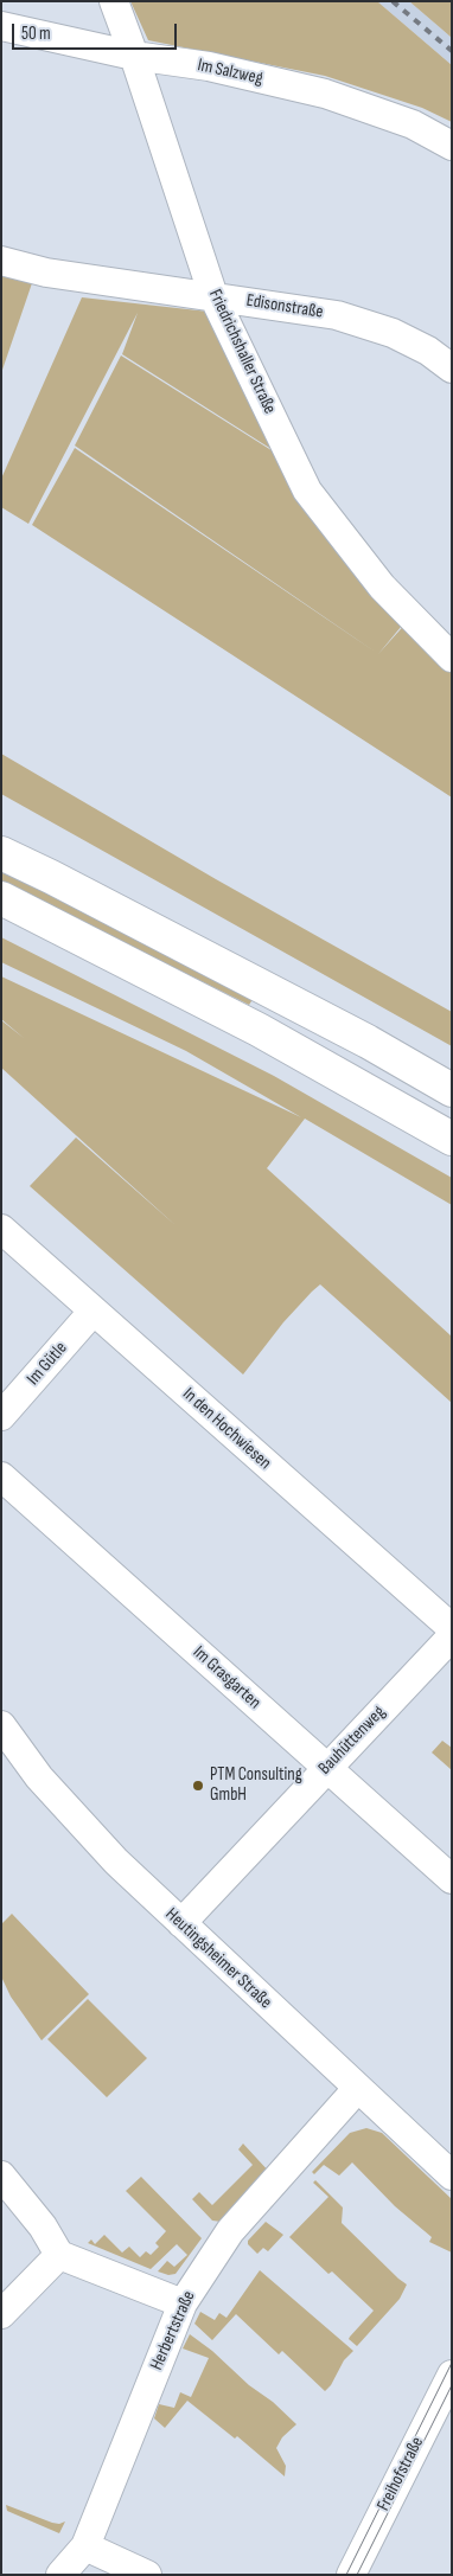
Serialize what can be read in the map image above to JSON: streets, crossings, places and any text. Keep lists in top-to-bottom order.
{
  "streets": {
    "street": [
      "Im Salzweg",
      "Edisonstraße",
      "Friedrichshaller Straße",
      "Im Gütle",
      "In den Hochwiesen",
      "Im Grasgarten",
      "Bauhüttenweg",
      "Heutingsheimer Straße",
      "Herbertstraße",
      "Freihofstraße"
    ]
  },
  "crossings": [
    ["Im Salzweg", "Friedrichshaller Straße"],
    ["Edisonstraße", "Friedrichshaller Straße"],
    ["Im Gütle", "In den Hochwiesen"],
    ["Im Grasgarten", "Bauhüttenweg"],
    ["Bauhüttenweg", "Heutingsheimer Straße"],
    ["Heutingsheimer Straße", "Herbertstraße"]
  ],
  "places": ["PTM Consulting GmbH"],
  "scale_bar": "50 m"
}
